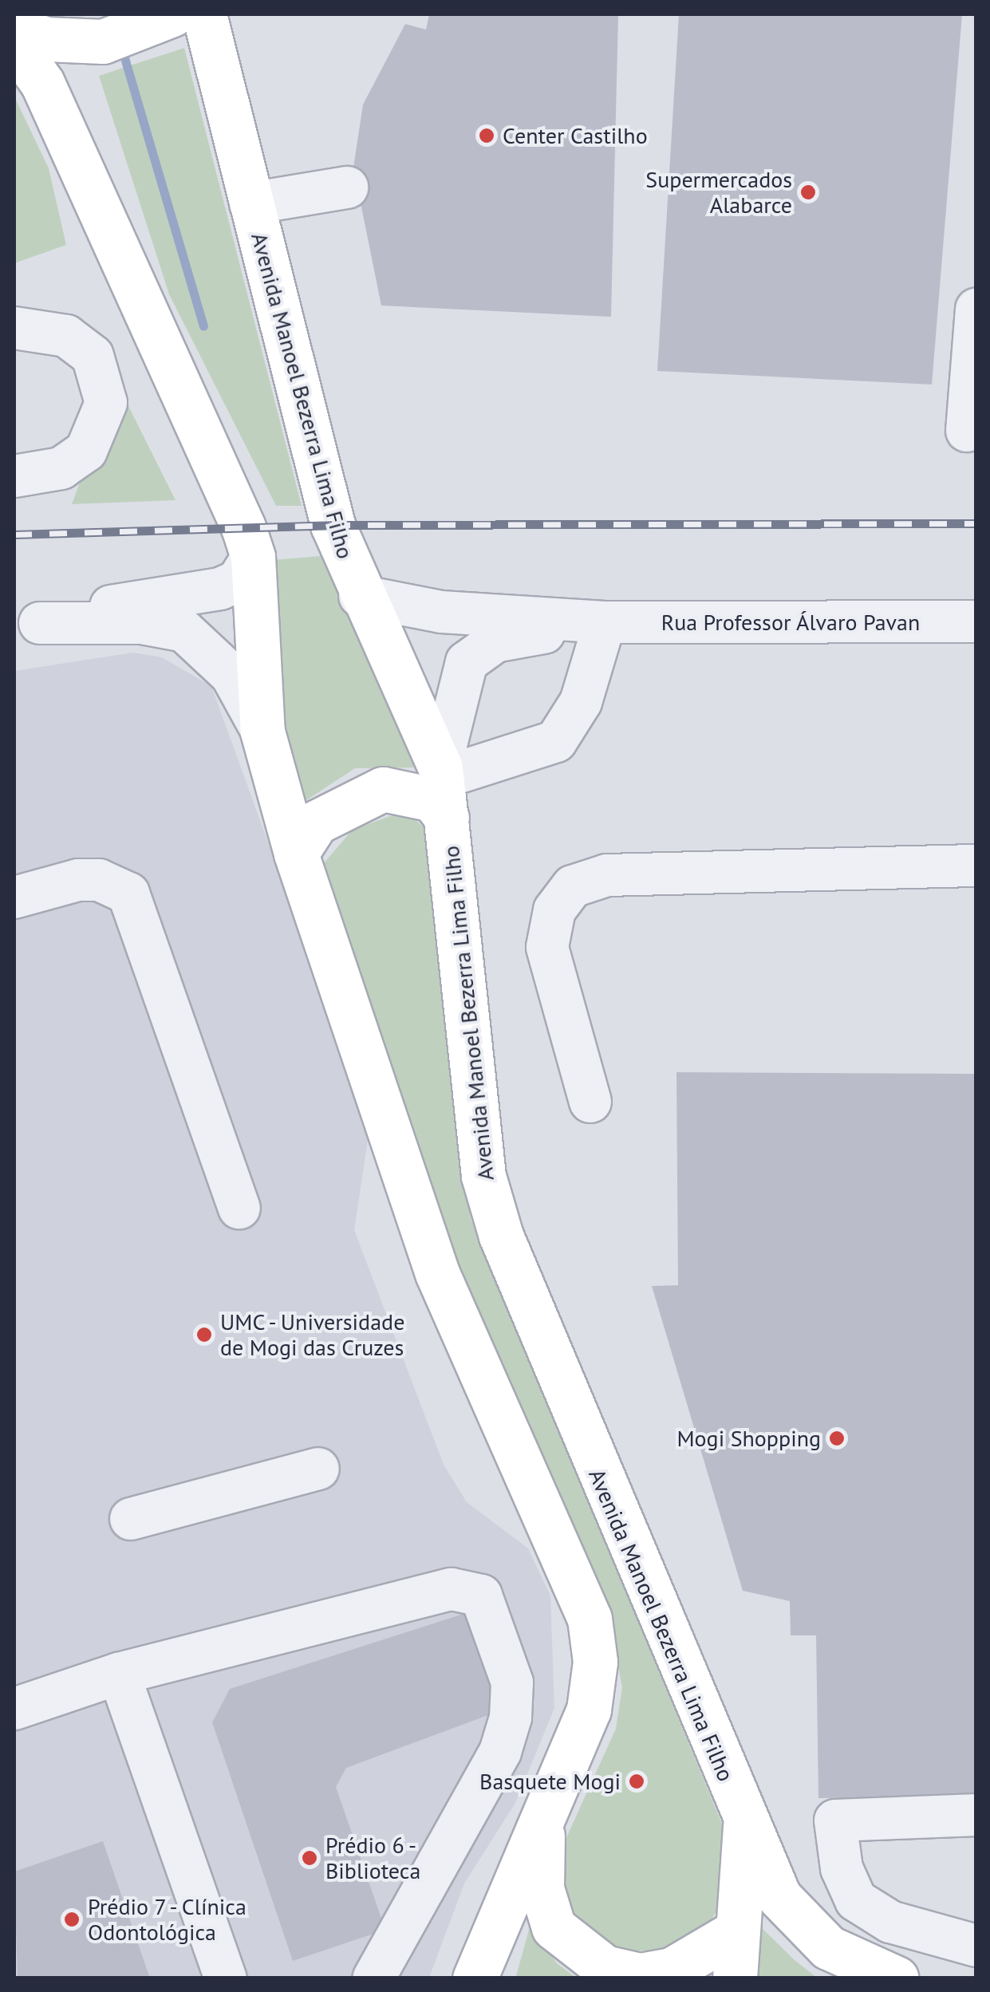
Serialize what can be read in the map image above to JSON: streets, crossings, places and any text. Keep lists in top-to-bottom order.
{
  "streets": {
    "main road": ["Avenida Manoel Bezerra Lima Filho"],
    "street": ["Rua Professor Álvaro Pavan"]
  },
  "crossings": [
    ["Avenida Manoel Bezerra Lima Filho", "Rua Professor Álvaro Pavan"]
  ],
  "places": [
    "Center Castilho",
    "Supermercados Alabarce",
    "UMC - Universidade de Mogi das Cruzes",
    "Mogi Shopping",
    "Basquete Mogi",
    "Prédio 6 - Biblioteca",
    "Prédio 7 - Clínica Odontológica"
  ]
}
